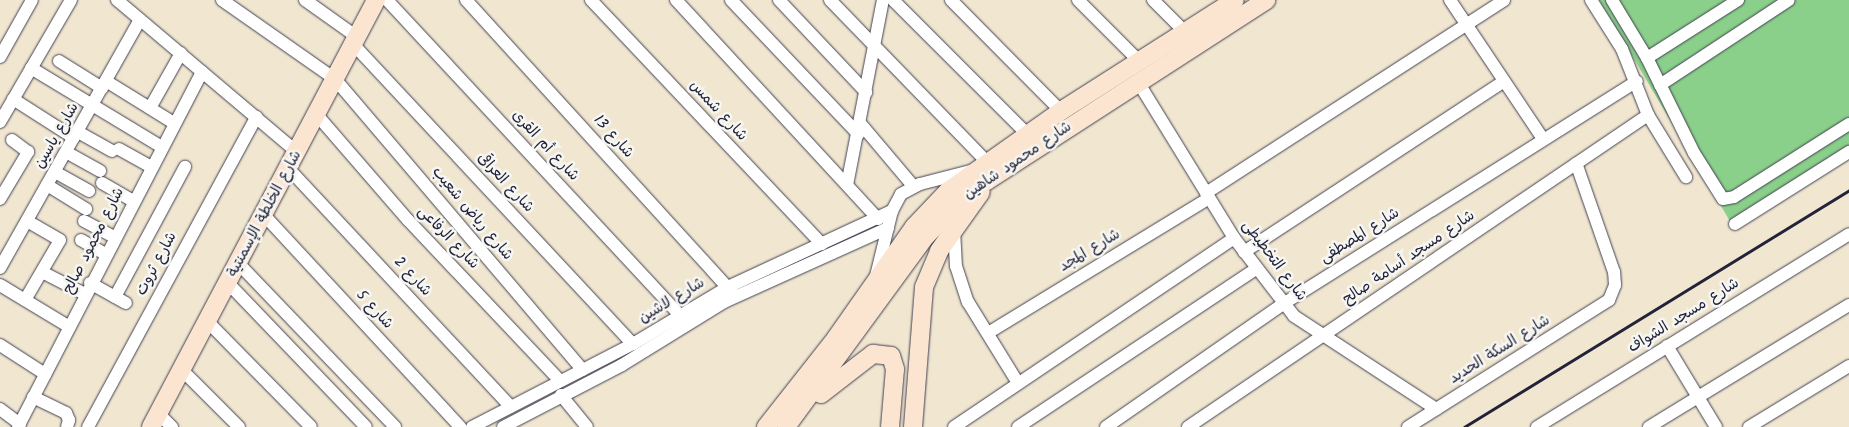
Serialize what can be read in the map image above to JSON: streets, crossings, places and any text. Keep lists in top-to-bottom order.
{
  "streets": {
    "main road": ["شارع محمود شاهين", "شارع الخلطة الإسمنتية"],
    "street": [
      "شارع شمس",
      "شارع ياسين",
      "شارع 13",
      "شارع أم القرى",
      "شارع العراقى",
      "شارع رياض شعيب",
      "شارع المصطفى",
      "شارع الرفاعى",
      "شارع محمود صالح",
      "شارع المجد",
      "شارع مسجد أسامة صالح",
      "شارع التخطيطى",
      "شارع ثروت",
      "شارع 2",
      "شارع لاشين",
      "شارع 5",
      "شارع مسجد الشواف",
      "شارع السكة الحديد"
    ]
  },
  "crossings": [
    ["شارع شمس", "شارع لاشين"],
    ["شارع 13", "شارع لاشين"],
    ["شارع أم القرى", "شارع لاشين"],
    ["شارع محمود شاهين", "شارع التخطيطى"],
    ["شارع العراقى", "شارع الخلطة الإسمنتية"],
    ["شارع العراقى", "شارع لاشين"],
    ["شارع الخلطة الإسمنتية", "شارع رياض شعيب"],
    ["شارع الخلطة الإسمنتية", "شارع الرفاعى"],
    ["شارع الخلطة الإسمنتية", "شارع 2"],
    ["شارع الخلطة الإسمنتية", "شارع 5"],
    ["شارع رياض شعيب", "شارع لاشين"],
    ["شارع المصطفى", "شارع التخطيطى"],
    ["شارع الرفاعى", "شارع لاشين"],
    ["شارع المجد", "شارع التخطيطى"],
    ["شارع مسجد أسامة صالح", "شارع التخطيطى"],
    ["شارع مسجد أسامة صالح", "شارع السكة الحديد"],
    ["شارع التخطيطى", "شارع السكة الحديد"],
    ["شارع 2", "شارع لاشين"]
  ]
}
